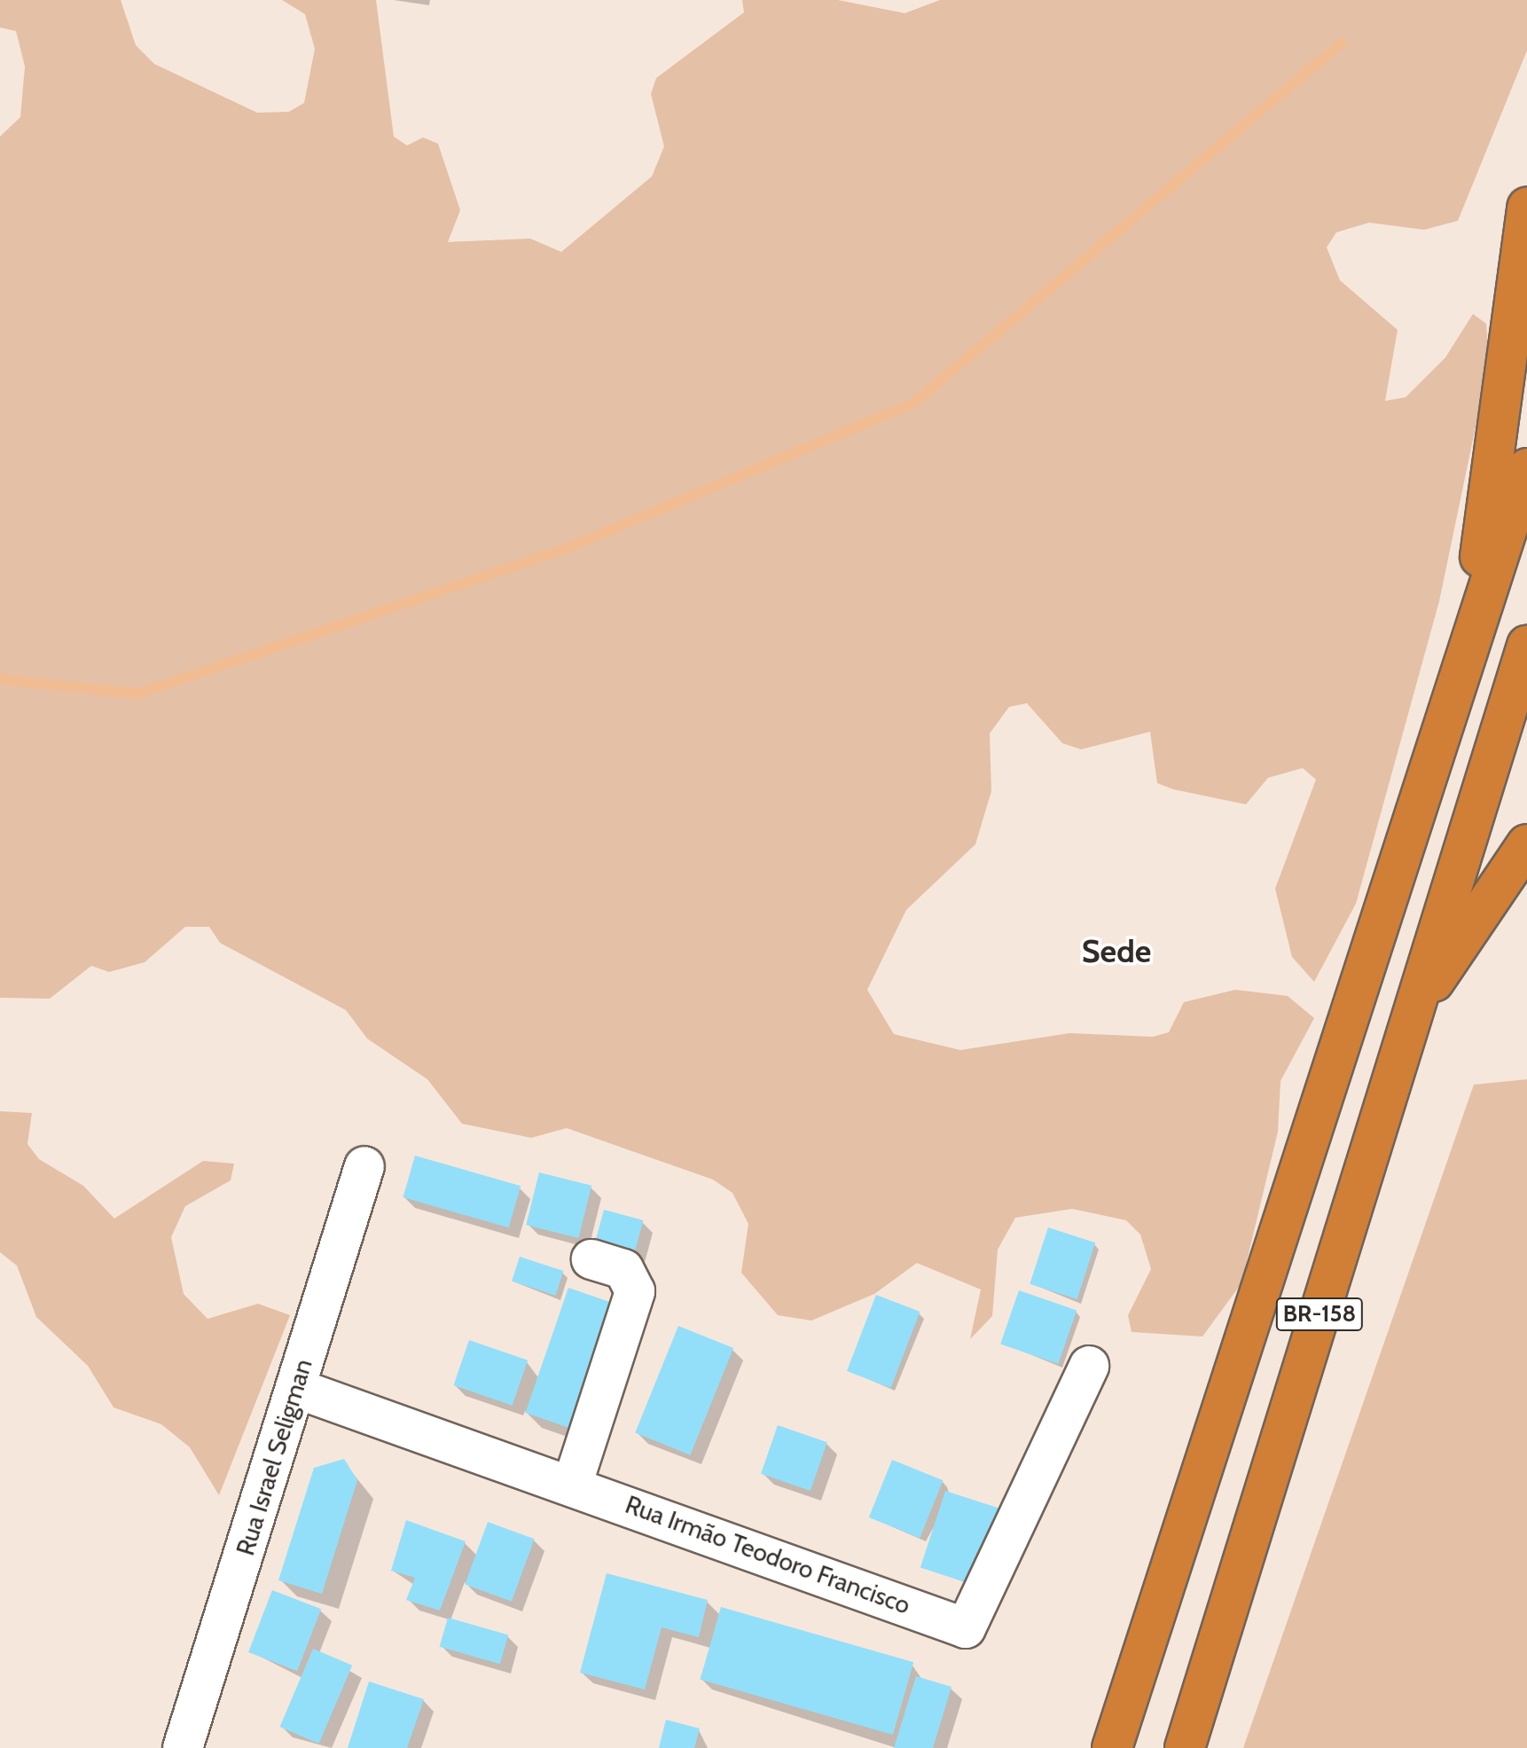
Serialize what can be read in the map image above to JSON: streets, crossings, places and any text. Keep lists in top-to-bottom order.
{
  "streets": {
    "highway": ["BR-158"],
    "street": ["Rua Israel Seligman", "Rua Irmão Teodoro Francisco"]
  },
  "crossings": [
    ["Rua Israel Seligman", "Rua Irmão Teodoro Francisco"]
  ],
  "districts": ["Sede"]
}
